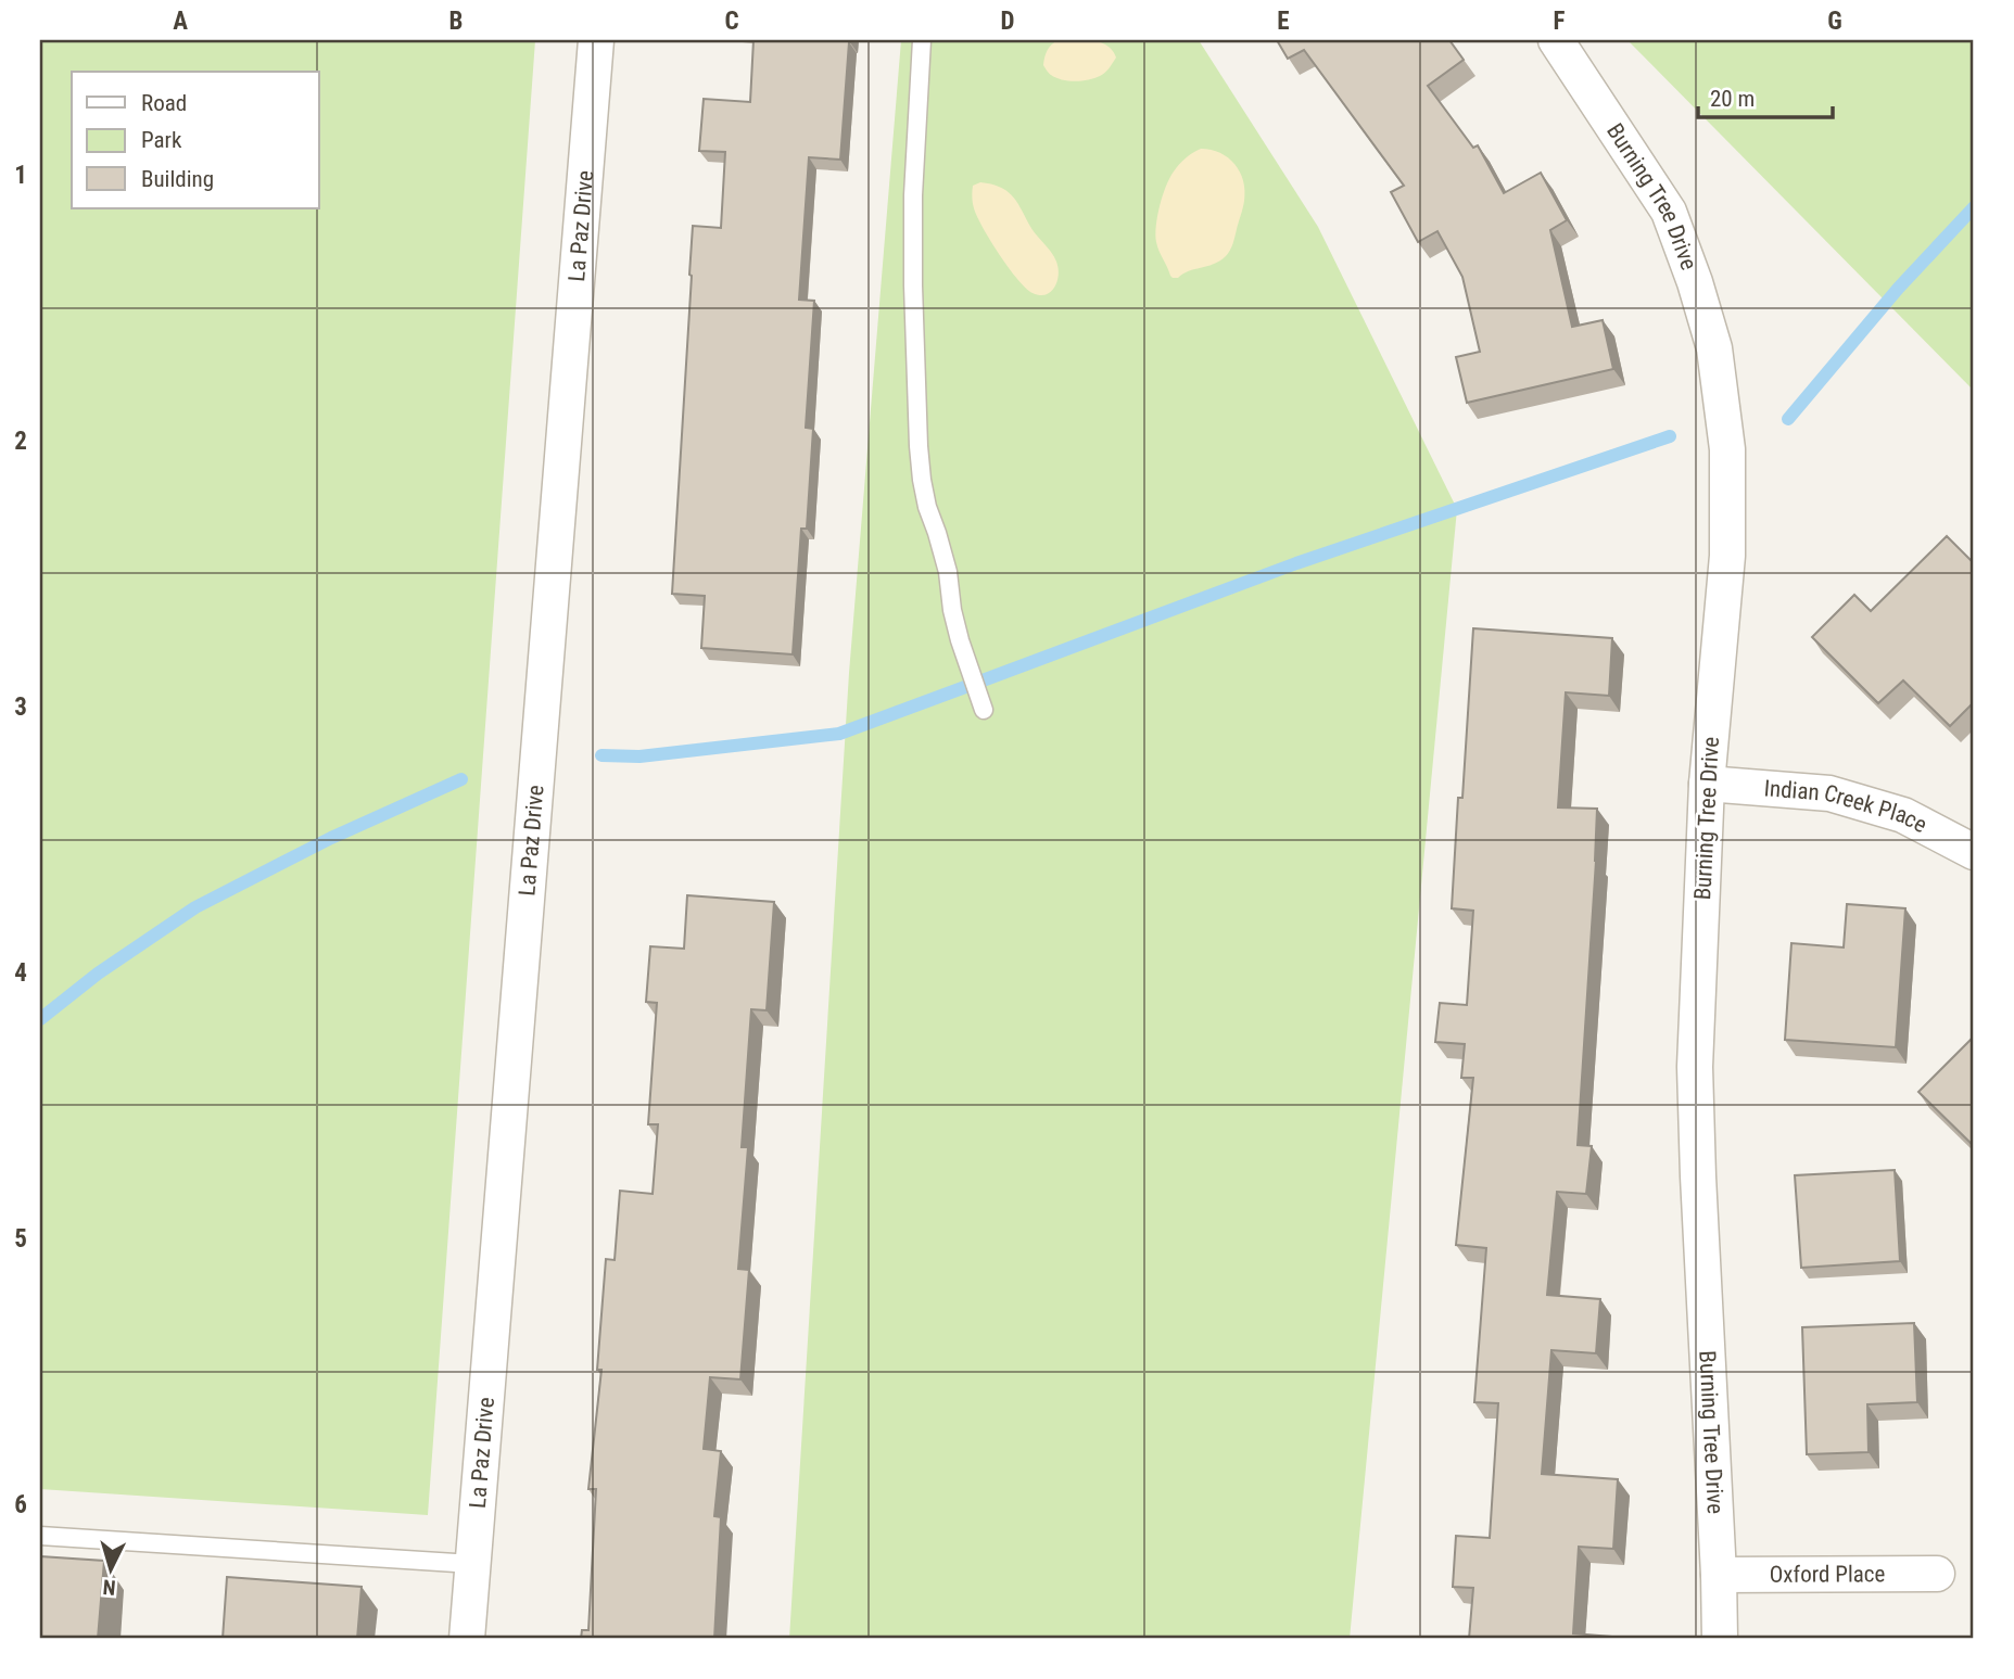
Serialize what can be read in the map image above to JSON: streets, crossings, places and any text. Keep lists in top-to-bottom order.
{
  "streets": {
    "street": [
      "Burning Tree Drive",
      "La Paz Drive",
      "Indian Creek Place",
      "Oxford Place"
    ]
  },
  "crossings": [
    ["Burning Tree Drive", "Indian Creek Place"],
    ["Burning Tree Drive", "Oxford Place"]
  ],
  "legend": ["Road", "Park", "Building"],
  "scale_bar": "20 m",
  "north": "bottom",
  "grid": {
    "columns": [
      "A",
      "B",
      "C",
      "D",
      "E",
      "F",
      "G"
    ],
    "rows": [
      "1",
      "2",
      "3",
      "4",
      "5",
      "6"
    ]
  }
}
